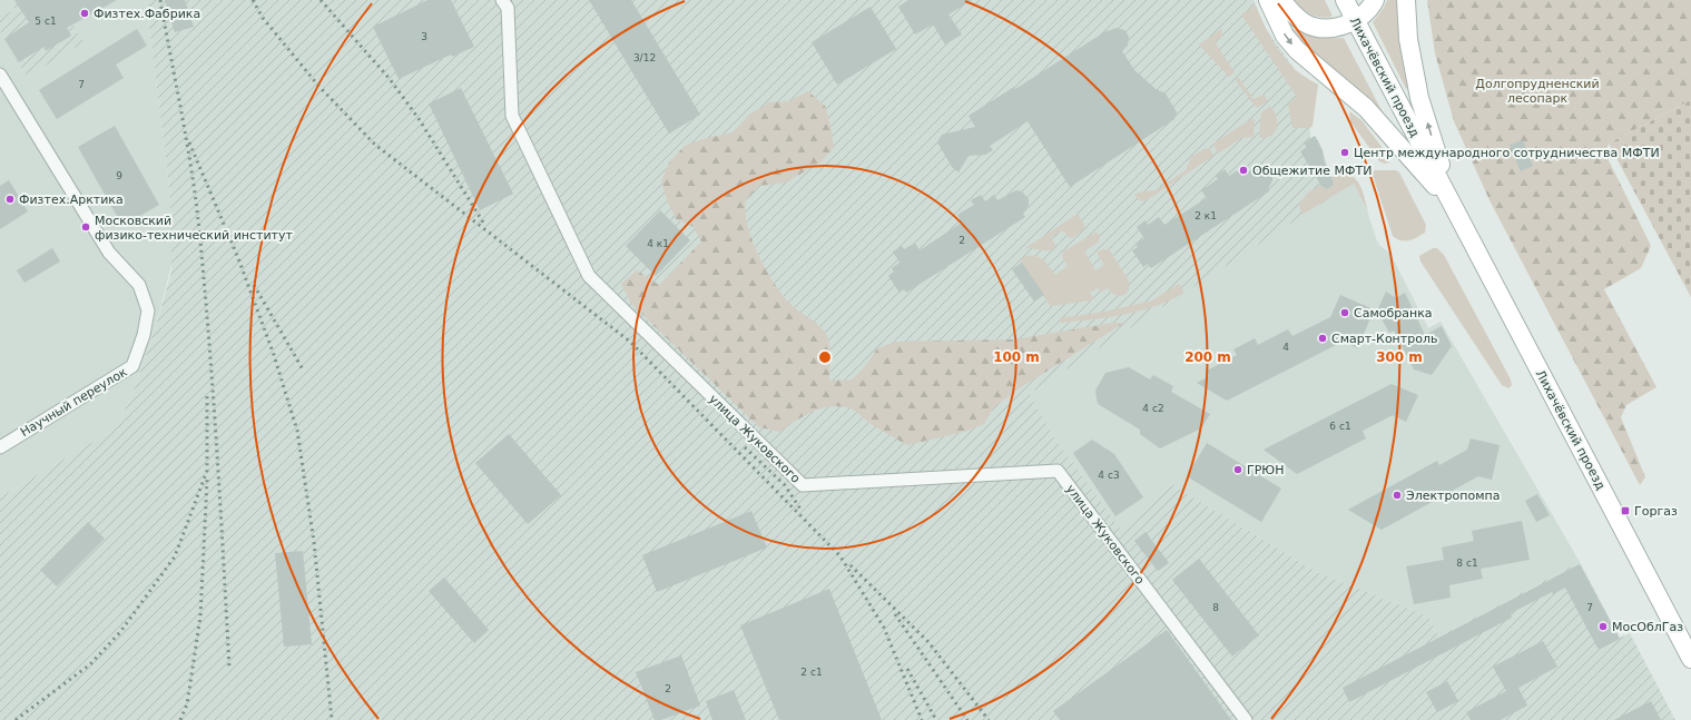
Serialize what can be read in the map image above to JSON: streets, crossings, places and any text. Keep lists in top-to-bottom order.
{
  "streets": {
    "main road": ["Лихачёвский проезд"],
    "street": ["Научный переулок", "улица Жуковского"]
  },
  "parks": ["Долгопрудненский лесопарк"],
  "places": {
    "other": [
      "Физтех.Фабрика",
      "Центр международного сотрудничества МФТИ",
      "Общежитие МФТИ",
      "Физтех.Арктика",
      "Московский физико-технический институт",
      "Самобранка",
      "Смарт-Контроль",
      "ГРЮН",
      "Электропомпа",
      "МосОблГаз"
    ],
    "transit": ["Горгаз"]
  },
  "house_numbers": [
    "5 с1",
    "3",
    "3/12",
    "7",
    "9",
    "2 к1",
    "2",
    "4 к1",
    "4",
    "4 с2",
    "6 с1",
    "4 с3",
    "8 с1",
    "8",
    "7",
    "2 с1",
    "2"
  ],
  "rings": ["100 m", "200 m", "300 m"]
}
